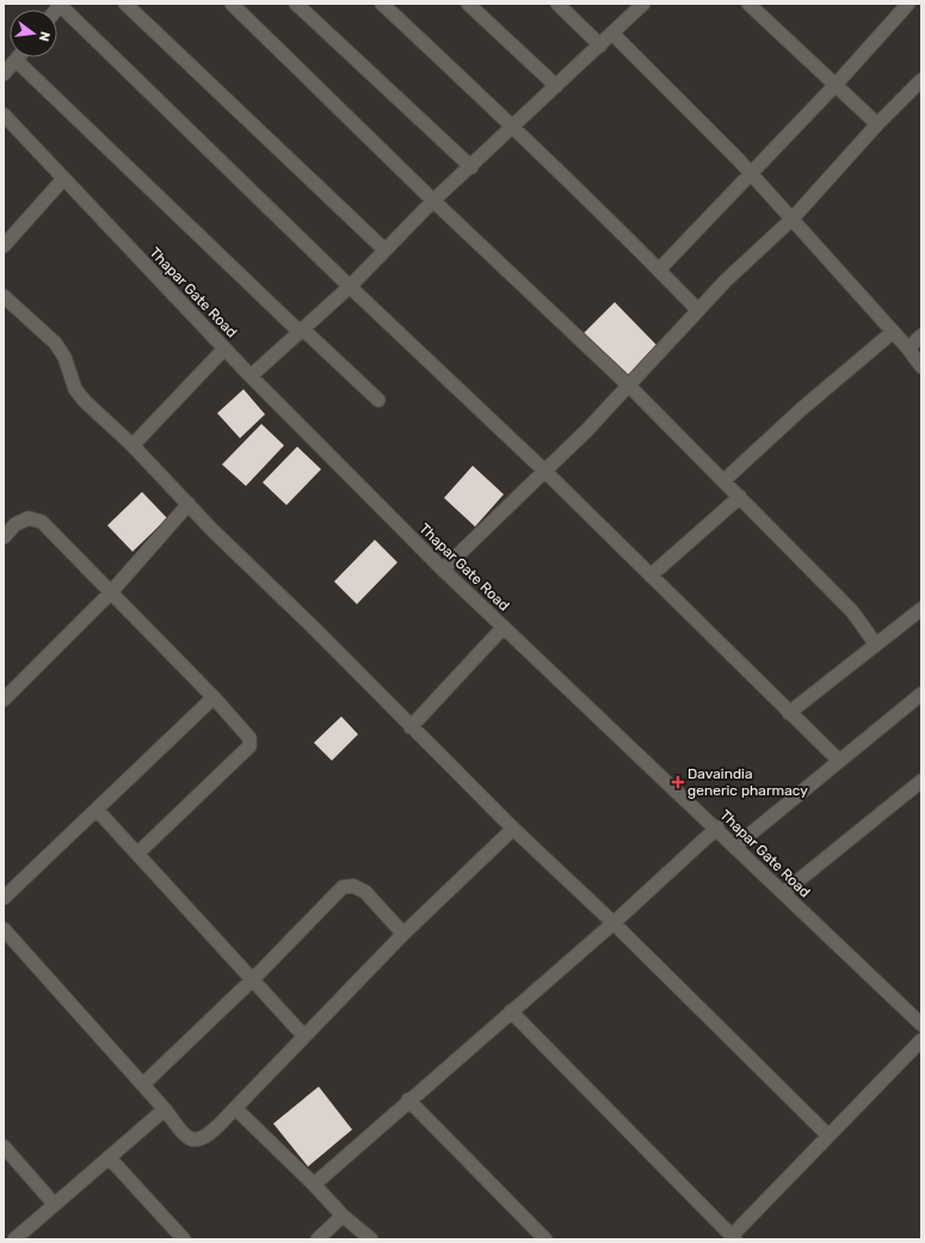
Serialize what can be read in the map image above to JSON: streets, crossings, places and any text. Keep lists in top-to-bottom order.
{
  "streets": {
    "street": ["Thapar Gate Road"]
  },
  "places": {
    "health": ["Davaindia generic pharmacy"]
  },
  "north": "right"
}
